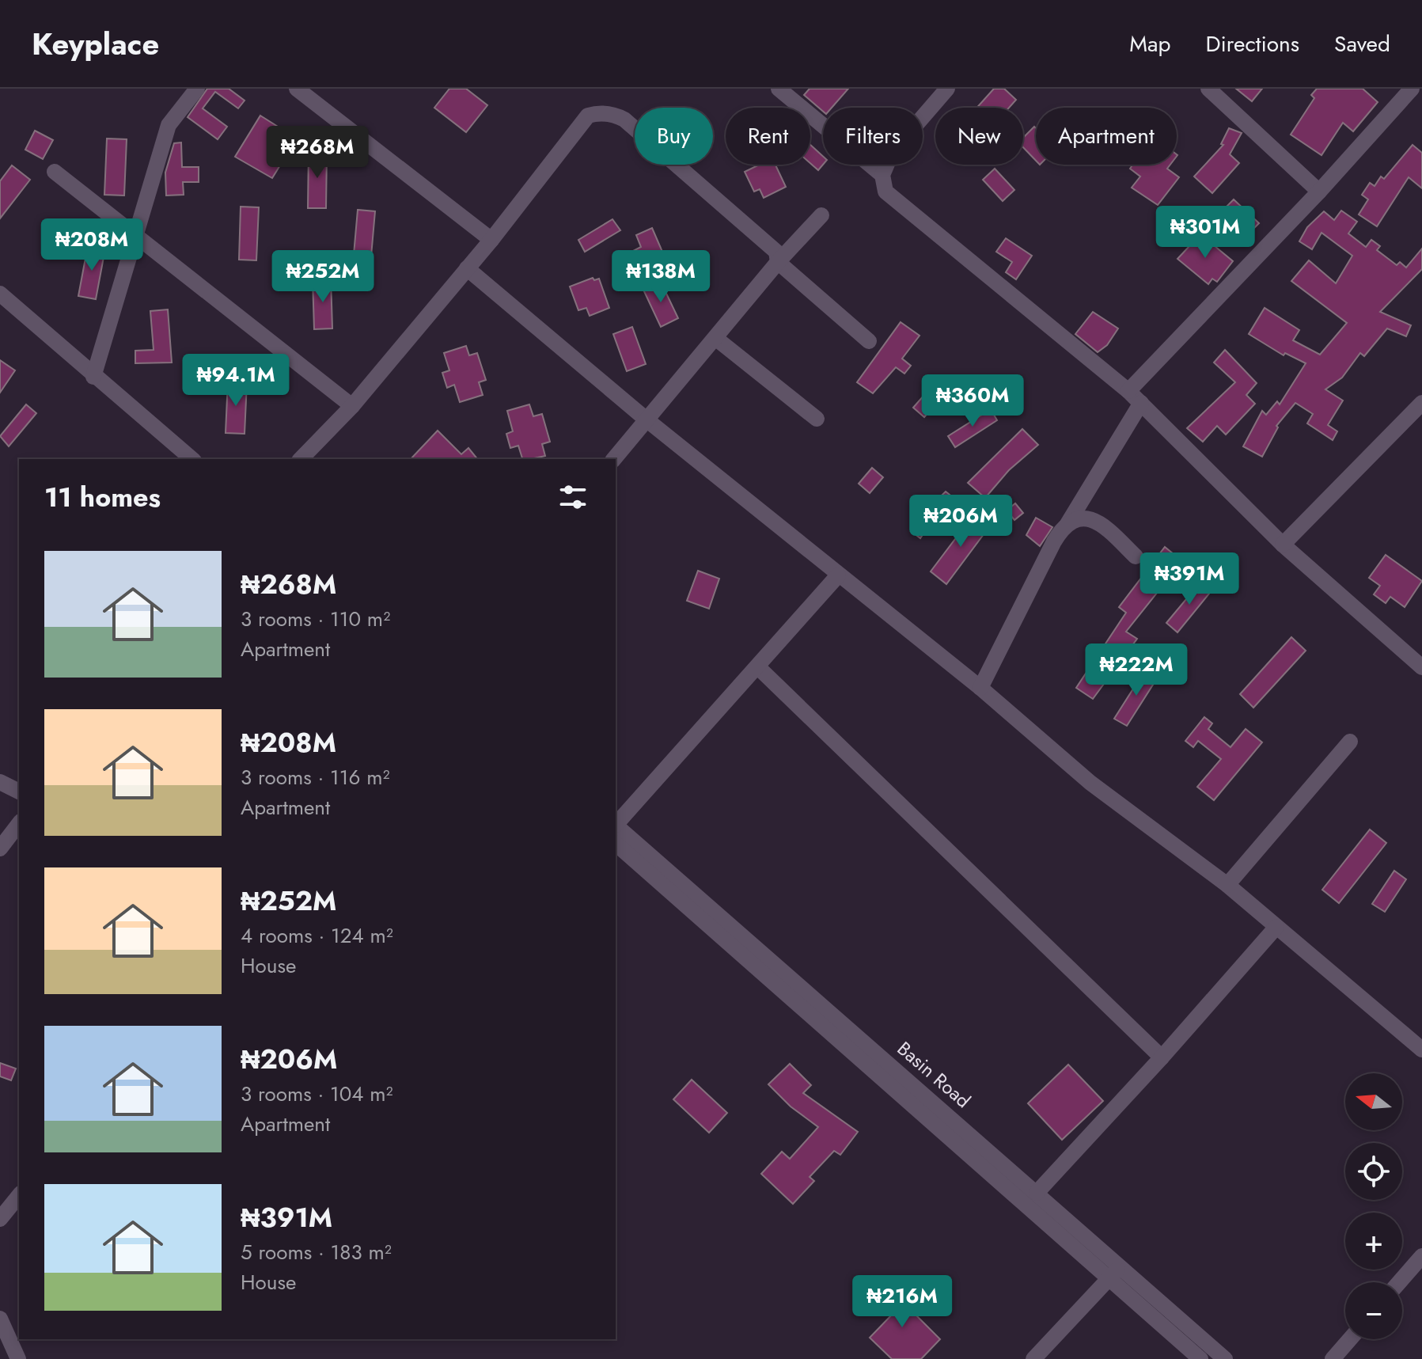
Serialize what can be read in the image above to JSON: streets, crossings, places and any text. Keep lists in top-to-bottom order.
{
  "streets": {
    "street": ["Basin Road"]
  },
  "north": "left",
  "page": {
    "header": "Keyplace",
    "nav": ["Map", "Directions", "Saved"],
    "chip": [
      "Buy",
      "Rent",
      "Filters",
      "New",
      "Apartment"
    ],
    "price": [
      "₦268M",
      "₦301M",
      "₦208M",
      "₦252M",
      "₦138M",
      "₦94.1M",
      "₦360M",
      "₦206M",
      "₦391M",
      "₦222M",
      "₦216M"
    ],
    "heading": "11 homes",
    "list": [
      {
        "name": "₦268M",
        "note": "3 rooms · 110 m² · Apartment"
      },
      {
        "name": "₦208M",
        "note": "3 rooms · 116 m² · Apartment"
      },
      {
        "name": "₦252M",
        "note": "4 rooms · 124 m² · House"
      },
      {
        "name": "₦206M",
        "note": "3 rooms · 104 m² · Apartment"
      },
      {
        "name": "₦391M",
        "note": "5 rooms · 183 m² · House"
      }
    ],
    "map_buttons": ["+", "−"]
  }
}
